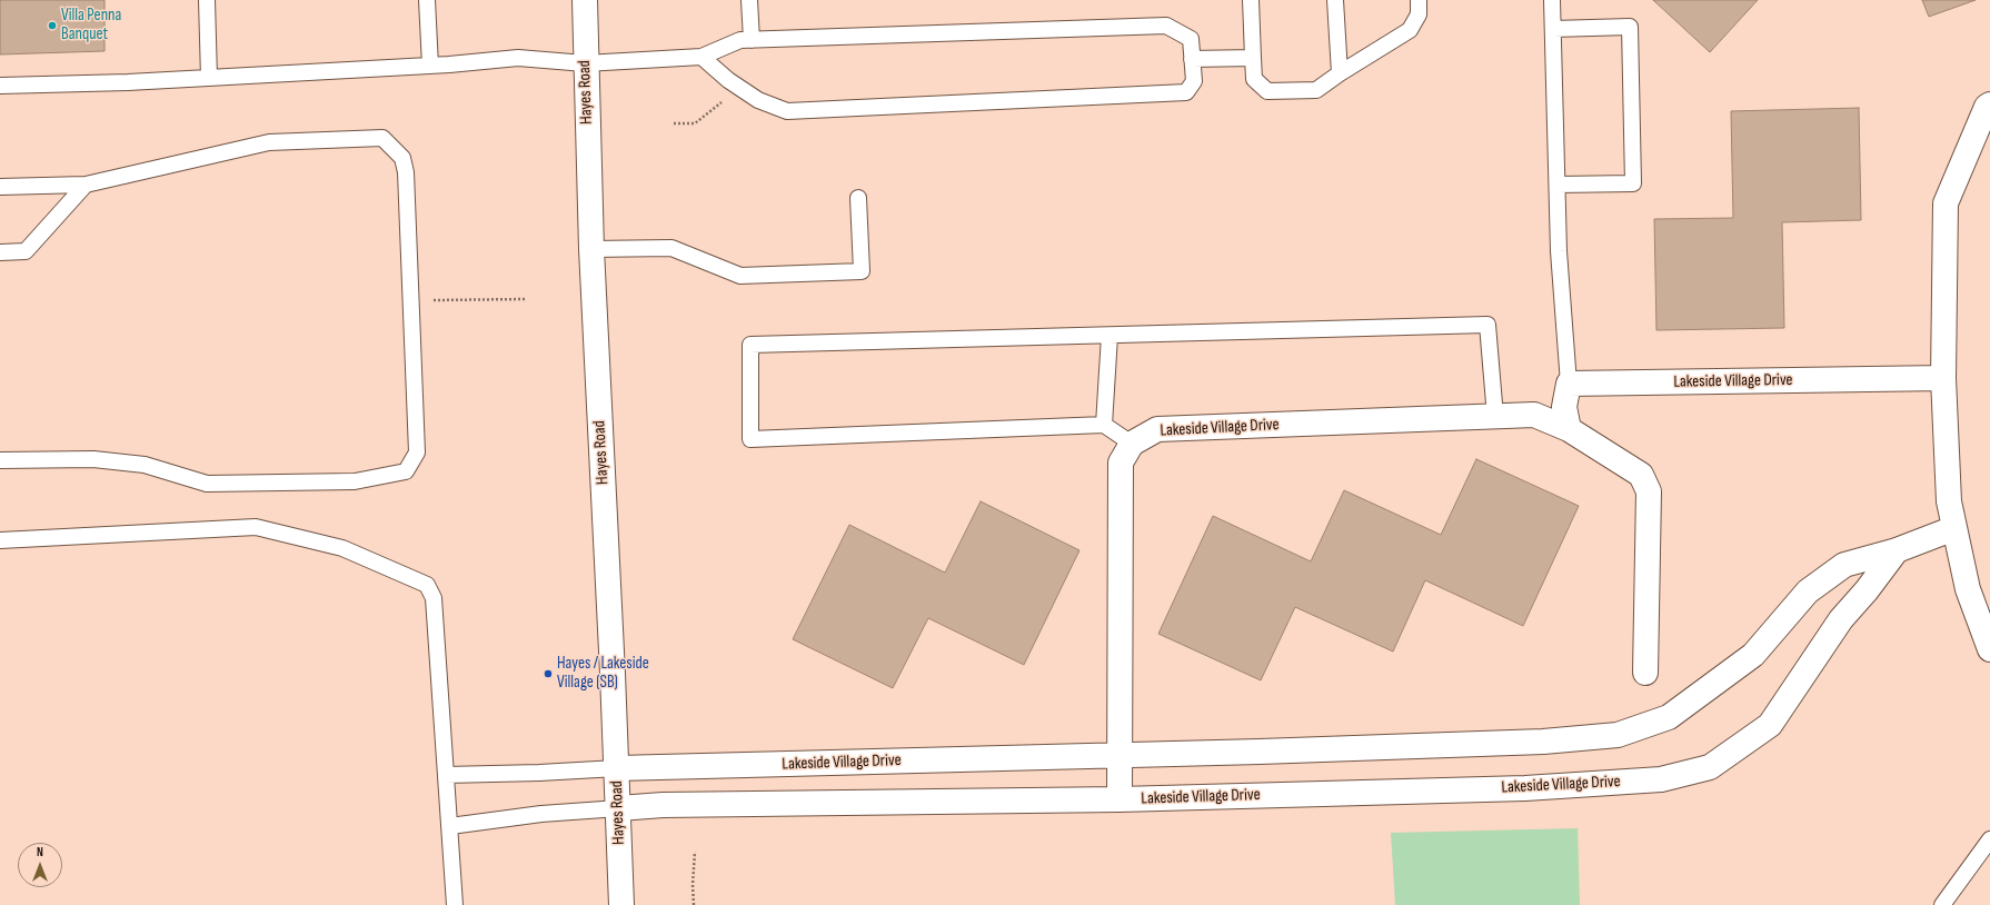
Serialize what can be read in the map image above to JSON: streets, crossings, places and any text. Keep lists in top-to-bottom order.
{
  "streets": {
    "street": ["Hayes Road", "Lakeside Village Drive"]
  },
  "crossings": [
    ["Hayes Road", "Lakeside Village Drive"]
  ],
  "places": ["Villa Penna Banquet", "Hayes / Lakeside Village (SB)"],
  "north": "top"
}
